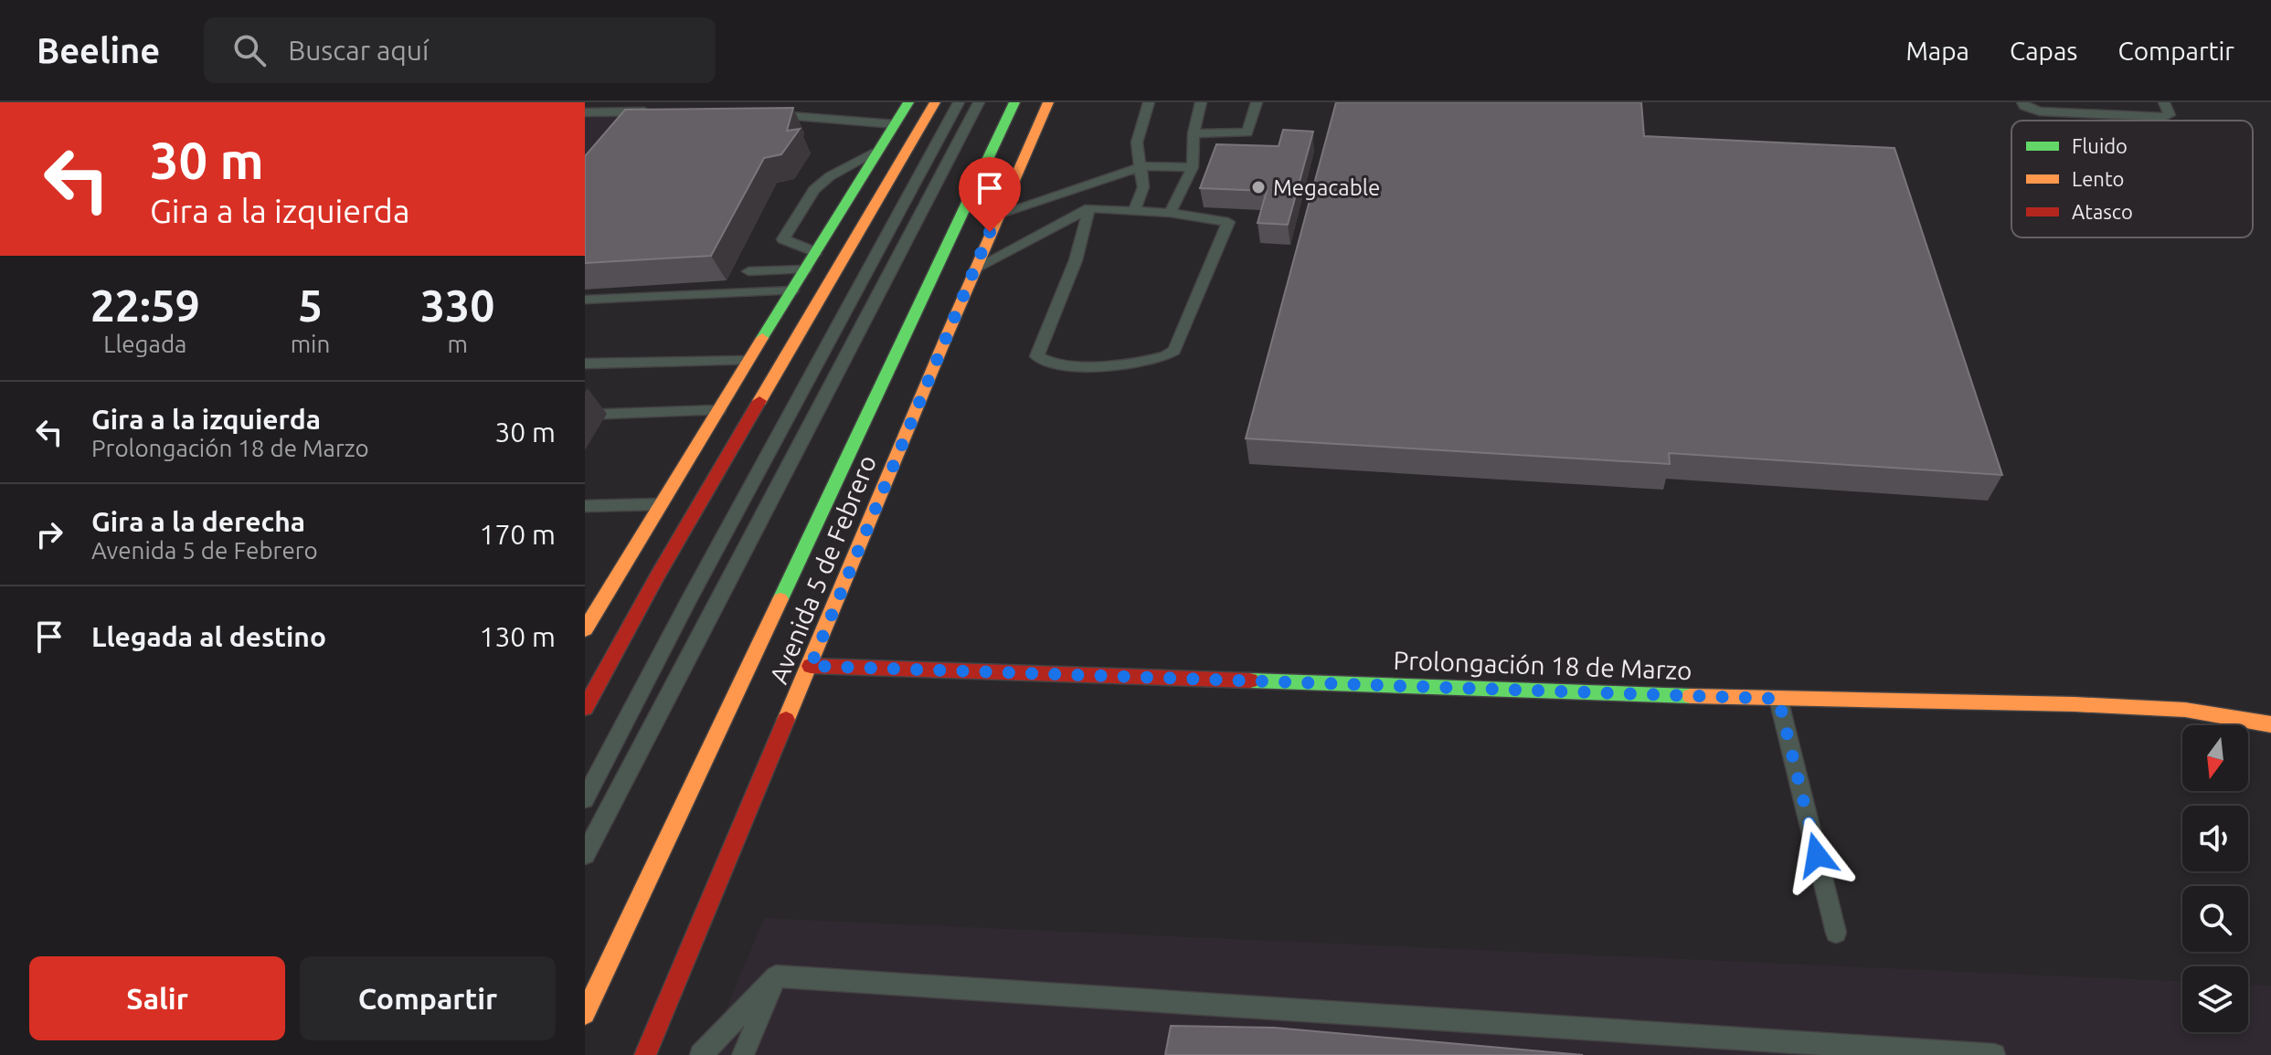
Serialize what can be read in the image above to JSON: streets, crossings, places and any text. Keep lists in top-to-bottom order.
{
  "streets": {
    "main road": ["Avenida 5 de Febrero", "Prolongación 18 de Marzo"]
  },
  "crossings": [
    ["Avenida 5 de Febrero", "Prolongación 18 de Marzo"]
  ],
  "places": ["Megacable"],
  "legend": ["Fluido", "Lento", "Atasco"],
  "north": "bottom",
  "page": {
    "header": "Beeline",
    "search": "Buscar aquí",
    "nav": ["Mapa", "Capas", "Compartir"],
    "turn": ["30 m", "Gira a la izquierda"],
    "eta": [
      "22:59",
      "Llegada",
      "5",
      "min",
      "330",
      "m"
    ],
    "list": [
      {
        "name": "Gira a la izquierda",
        "note": "Prolongación 18 de Marzo",
        "value": "30 m"
      },
      {
        "name": "Gira a la derecha",
        "note": "Avenida 5 de Febrero",
        "value": "170 m"
      },
      {
        "name": "Llegada al destino",
        "value": "130 m"
      }
    ],
    "buttons": ["Salir", "Compartir"]
  }
}
